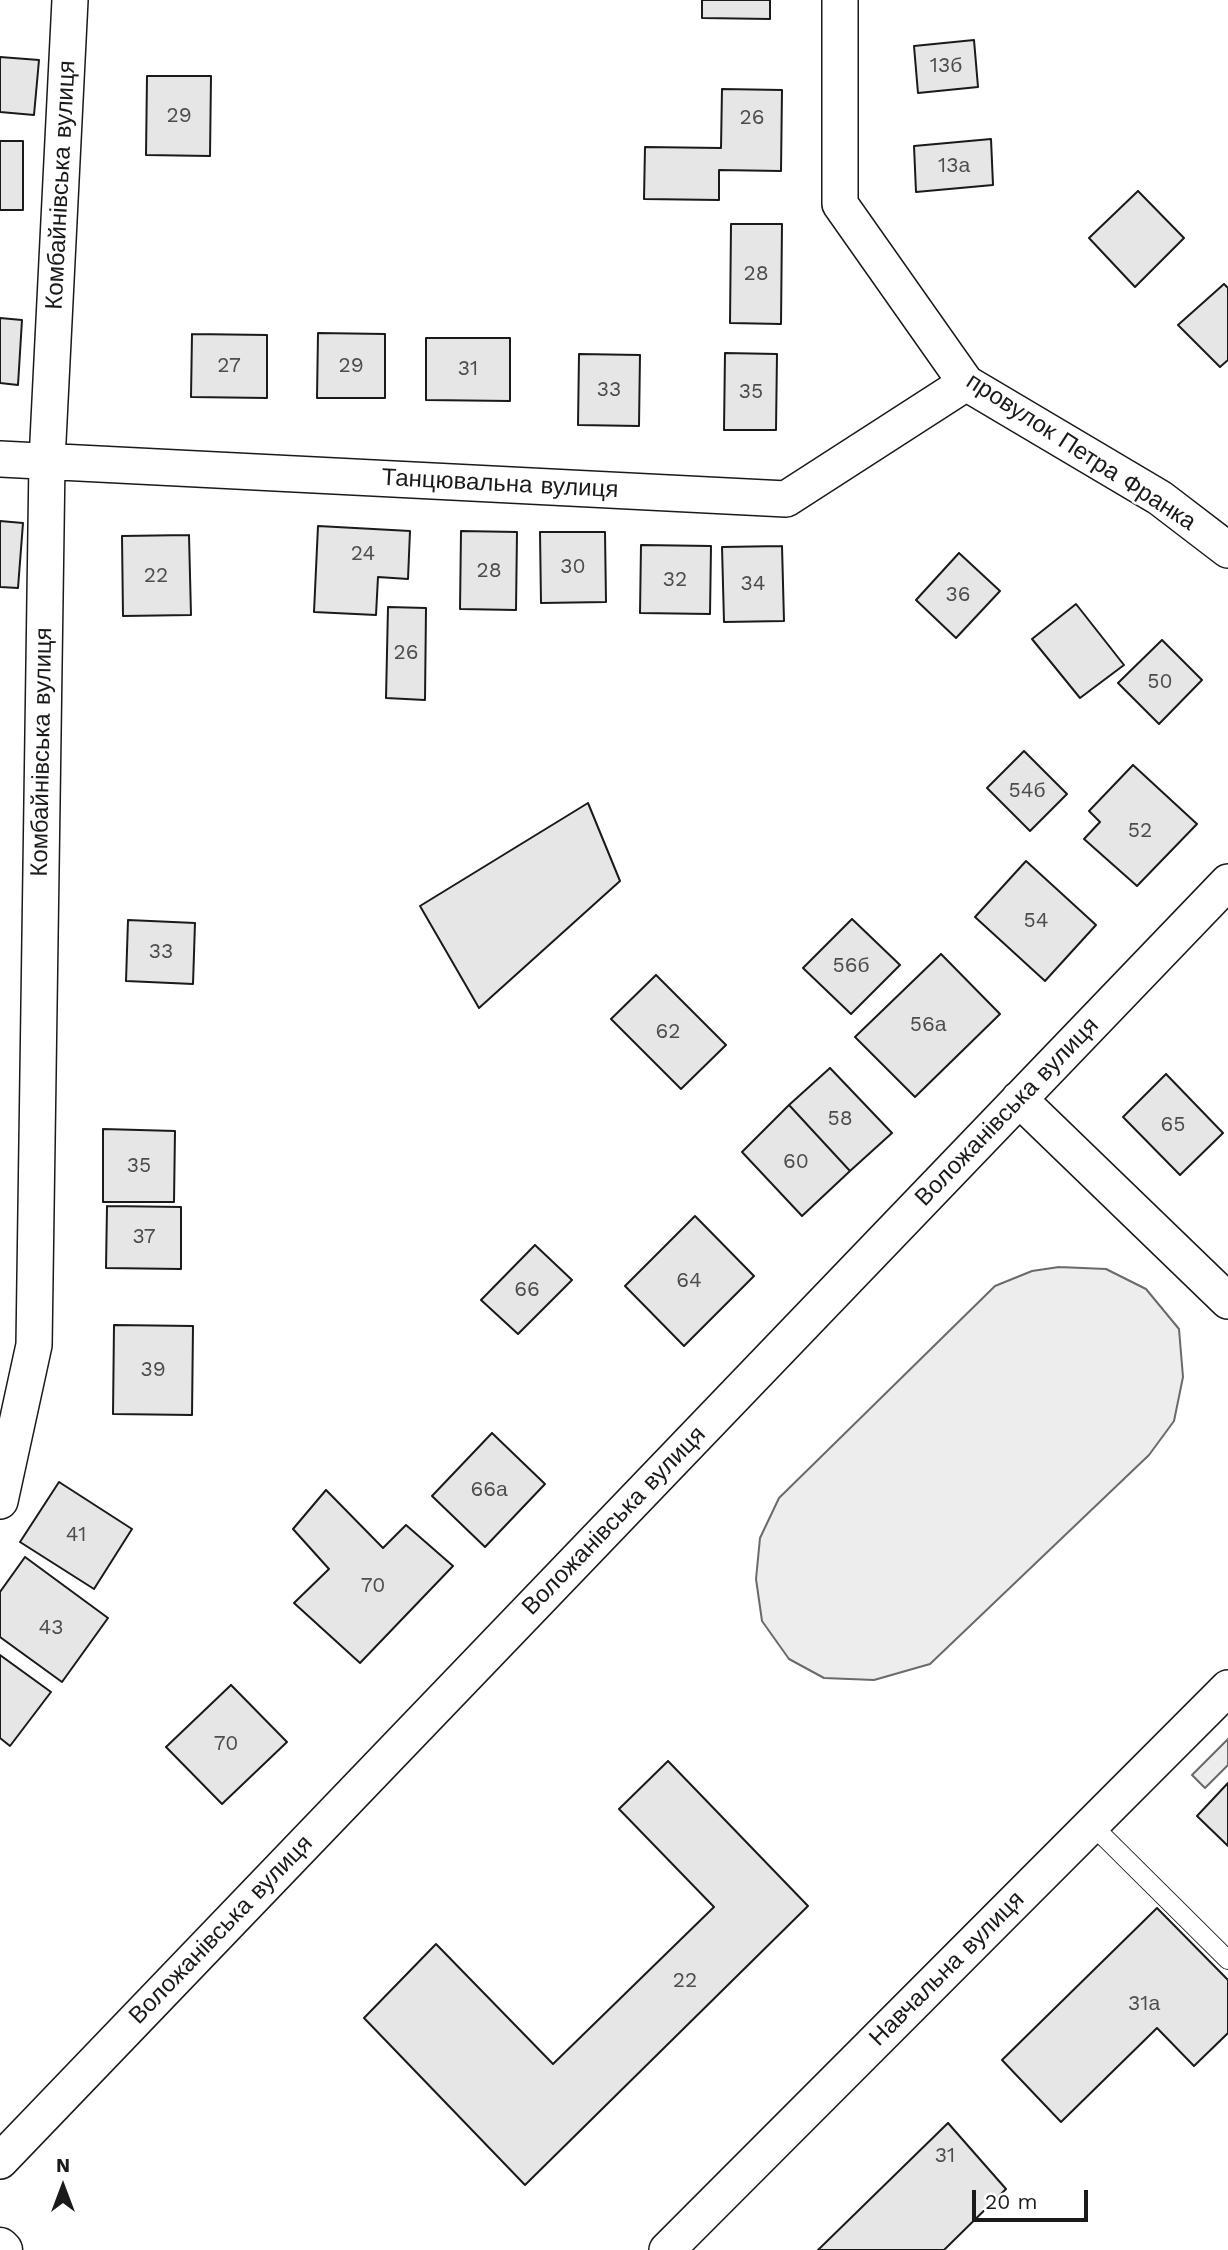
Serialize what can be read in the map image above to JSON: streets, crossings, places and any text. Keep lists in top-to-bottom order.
{
  "streets": {
    "street": [
      "Комбайнівська вулиця",
      "провулок Петра Франка",
      "Танцювальна вулиця",
      "Воложанівська вулиця",
      "Навчальна вулиця"
    ]
  },
  "crossings": [
    ["Комбайнівська вулиця", "Танцювальна вулиця"],
    ["провулок Петра Франка", "Танцювальна вулиця"]
  ],
  "house_numbers": [
    "13б",
    "29",
    "26",
    "13а",
    "28",
    "27",
    "29",
    "31",
    "33",
    "35",
    "24",
    "30",
    "28",
    "22",
    "32",
    "34",
    "36",
    "26",
    "50",
    "54б",
    "52",
    "54",
    "33",
    "56б",
    "56а",
    "62",
    "58",
    "65",
    "60",
    "35",
    "37",
    "64",
    "66",
    "39",
    "66а",
    "41",
    "70",
    "43",
    "70",
    "22",
    "31а",
    "31"
  ],
  "scale_bar": "20 m",
  "north": "top"
}
